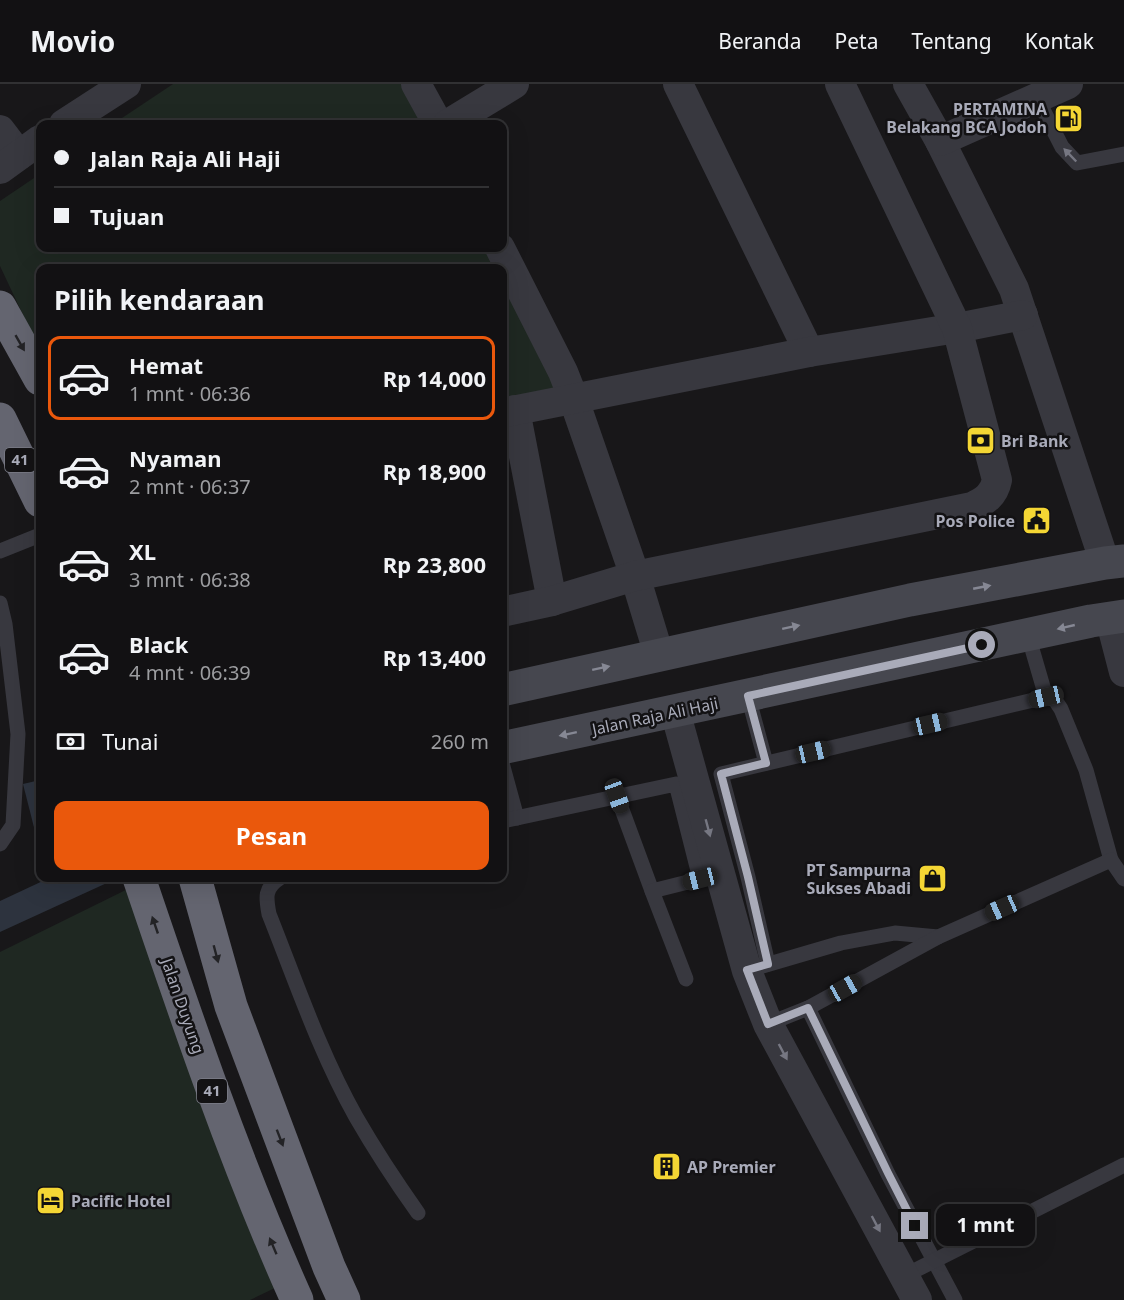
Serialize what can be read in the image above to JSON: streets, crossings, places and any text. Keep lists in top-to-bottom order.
{
  "streets": {
    "highway": ["41", "Jalan Duyung"],
    "main road": ["Jalan Raja Ali Haji"]
  },
  "places": {
    "fuel station": ["PERTAMINA Belakang BCA Jodoh"],
    "bank": ["Bri Bank"],
    "public building": ["Pos Police"],
    "shop": ["PT Sampurna Sukses Abadi"],
    "building": ["AP Premier"],
    "hotel": ["Pacific Hotel"]
  },
  "page": {
    "header": "Movio",
    "nav": [
      "Beranda",
      "Peta",
      "Tentang",
      "Kontak"
    ],
    "banner": ["Jalan Raja Ali Haji", "Tujuan"],
    "heading": "Pilih kendaraan",
    "list": [
      {
        "name": "Hemat",
        "note": "1 mnt · 06:36",
        "value": "Rp 14,000"
      },
      {
        "name": "Nyaman",
        "note": "2 mnt · 06:37",
        "value": "Rp 18,900"
      },
      {
        "name": "XL",
        "note": "3 mnt · 06:38",
        "value": "Rp 23,800"
      },
      {
        "name": "Black",
        "note": "4 mnt · 06:39",
        "value": "Rp 13,400"
      }
    ],
    "pay": ["Tunai", "260 m"],
    "buttons": "Pesan",
    "bubble": "1 mnt"
  }
}
